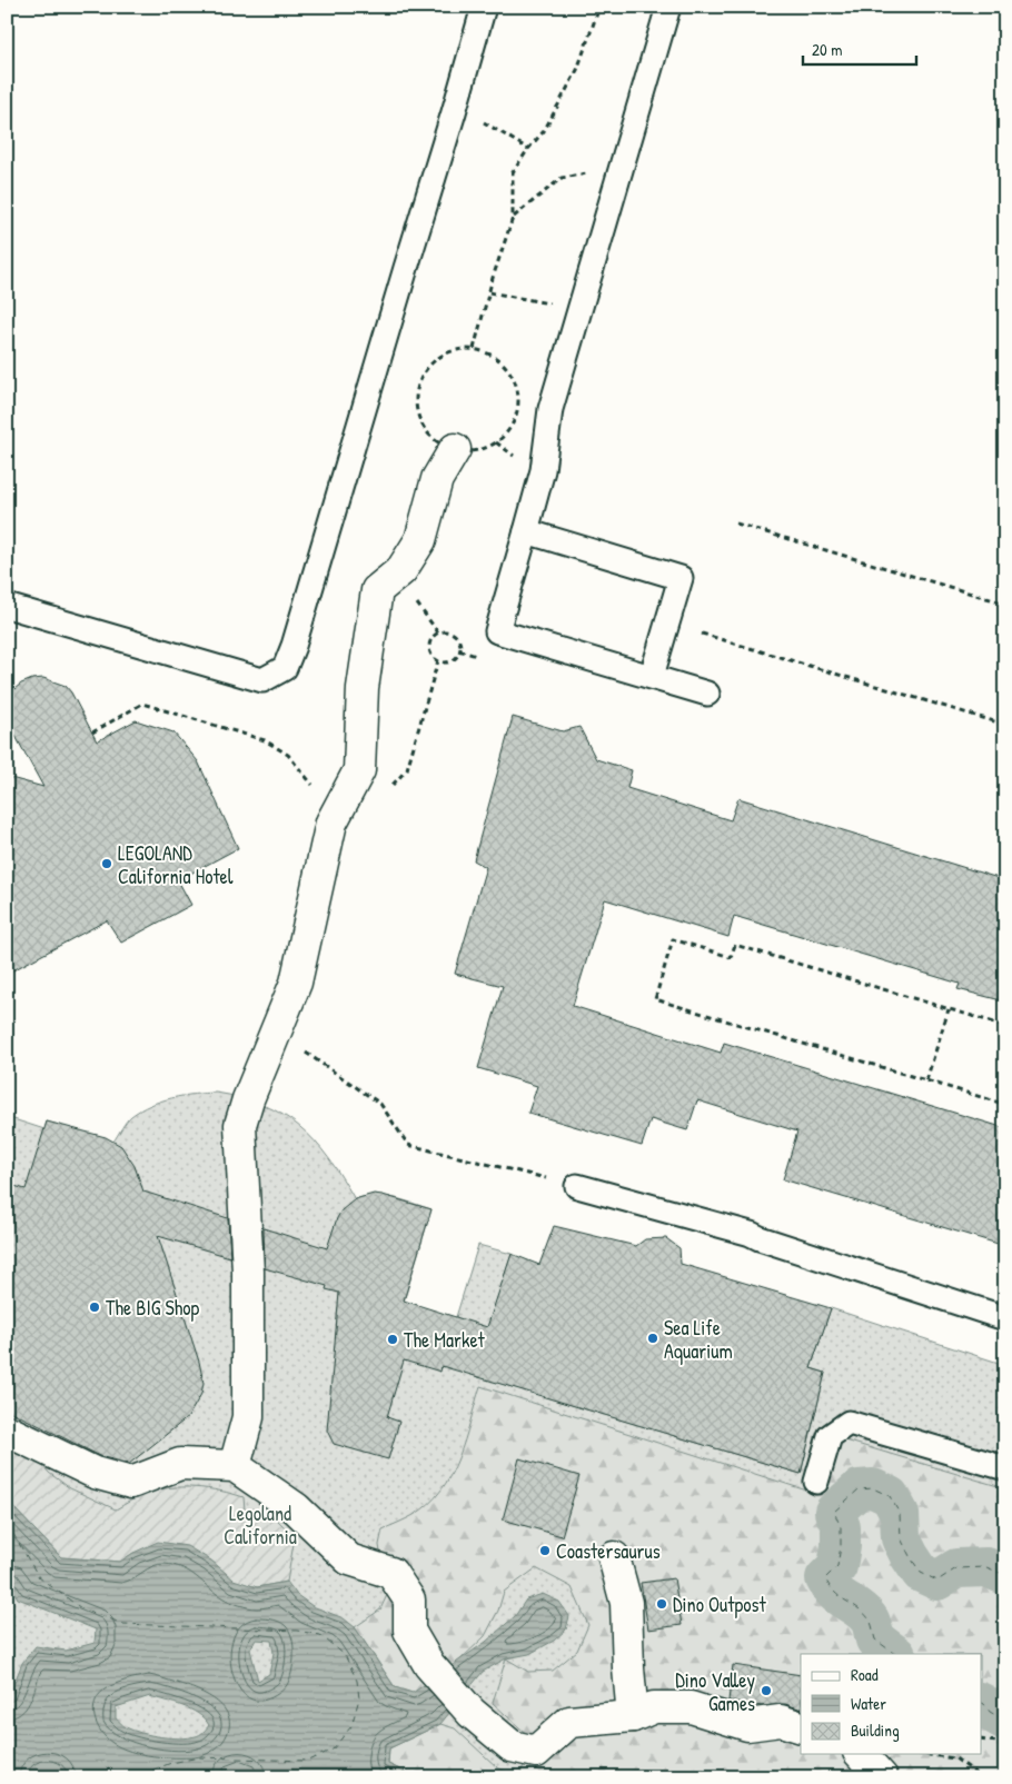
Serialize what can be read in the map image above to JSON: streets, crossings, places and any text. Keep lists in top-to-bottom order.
{
  "parks": ["Legoland California"],
  "places": [
    "LEGOLAND California Hotel",
    "The BIG Shop",
    "Sea Life Aquarium",
    "The Market",
    "Coastersaurus",
    "Dino Outpost",
    "Dino Valley Games"
  ],
  "legend": ["Road", "Water", "Building"],
  "scale_bar": "20 m"
}
